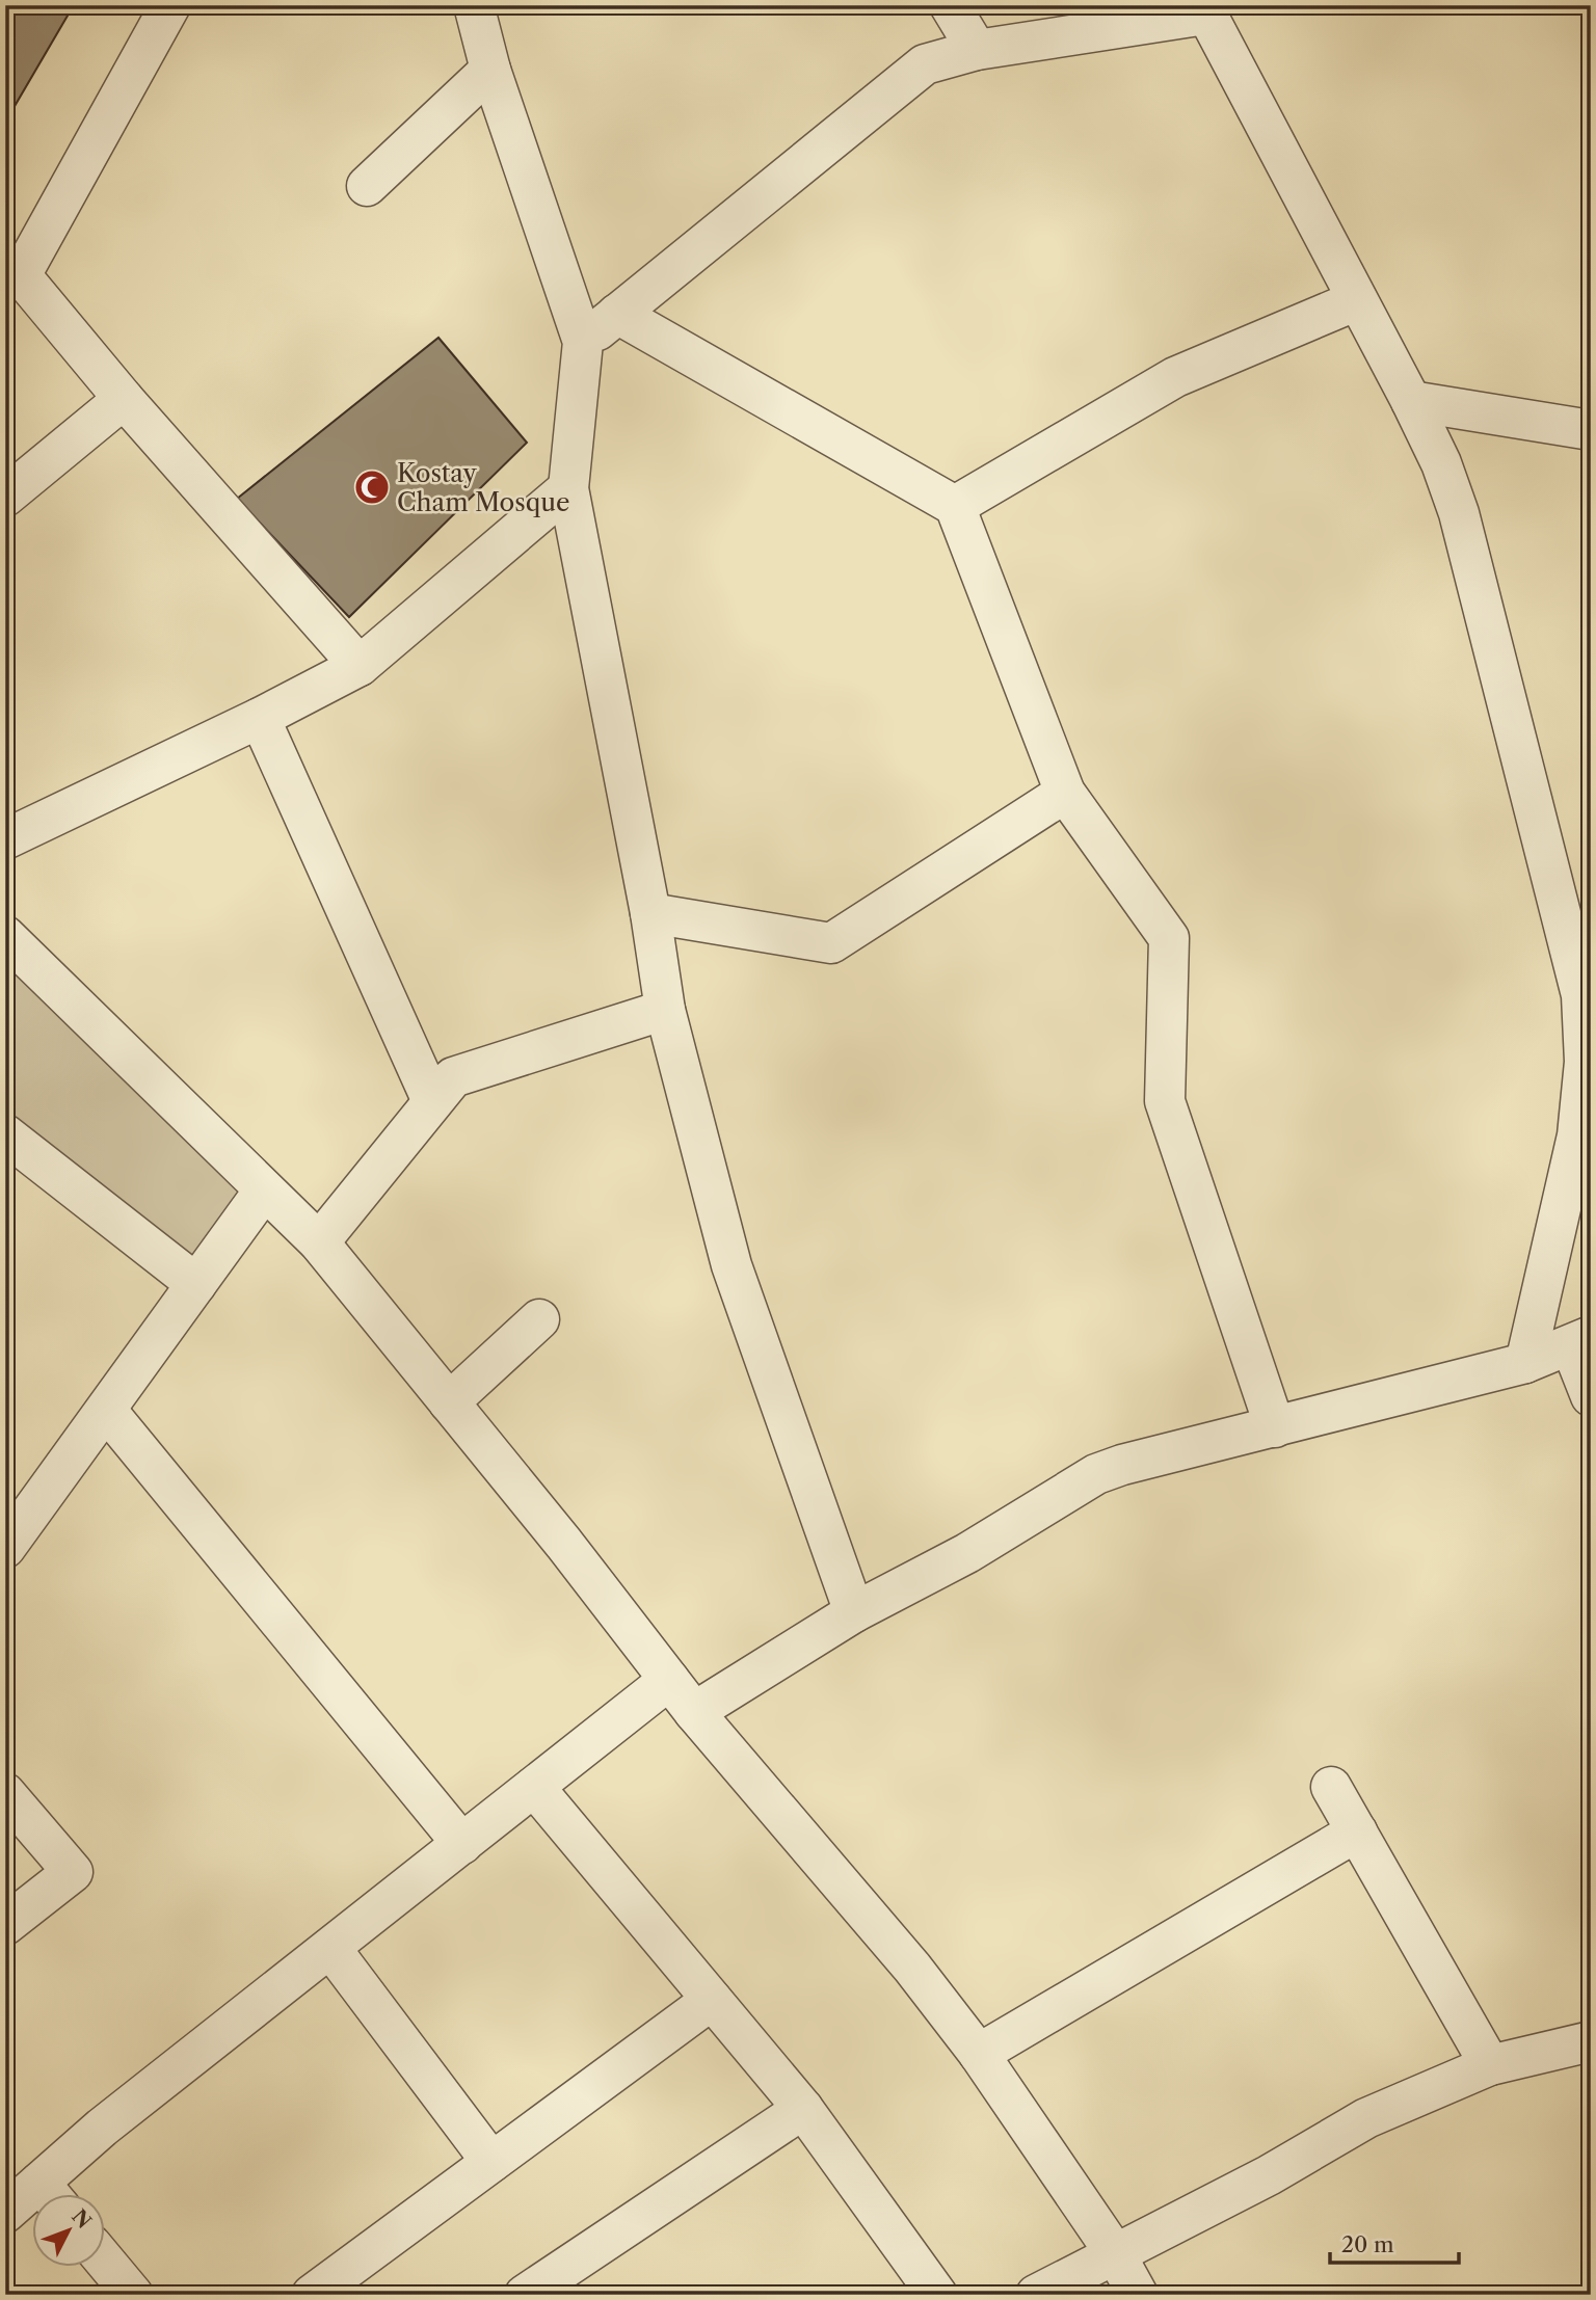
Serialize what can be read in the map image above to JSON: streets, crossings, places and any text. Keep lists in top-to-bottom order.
{
  "places": {
    "mosque": ["Kostay Cham Mosque"]
  },
  "scale_bar": "20 m",
  "north": "top right"
}
